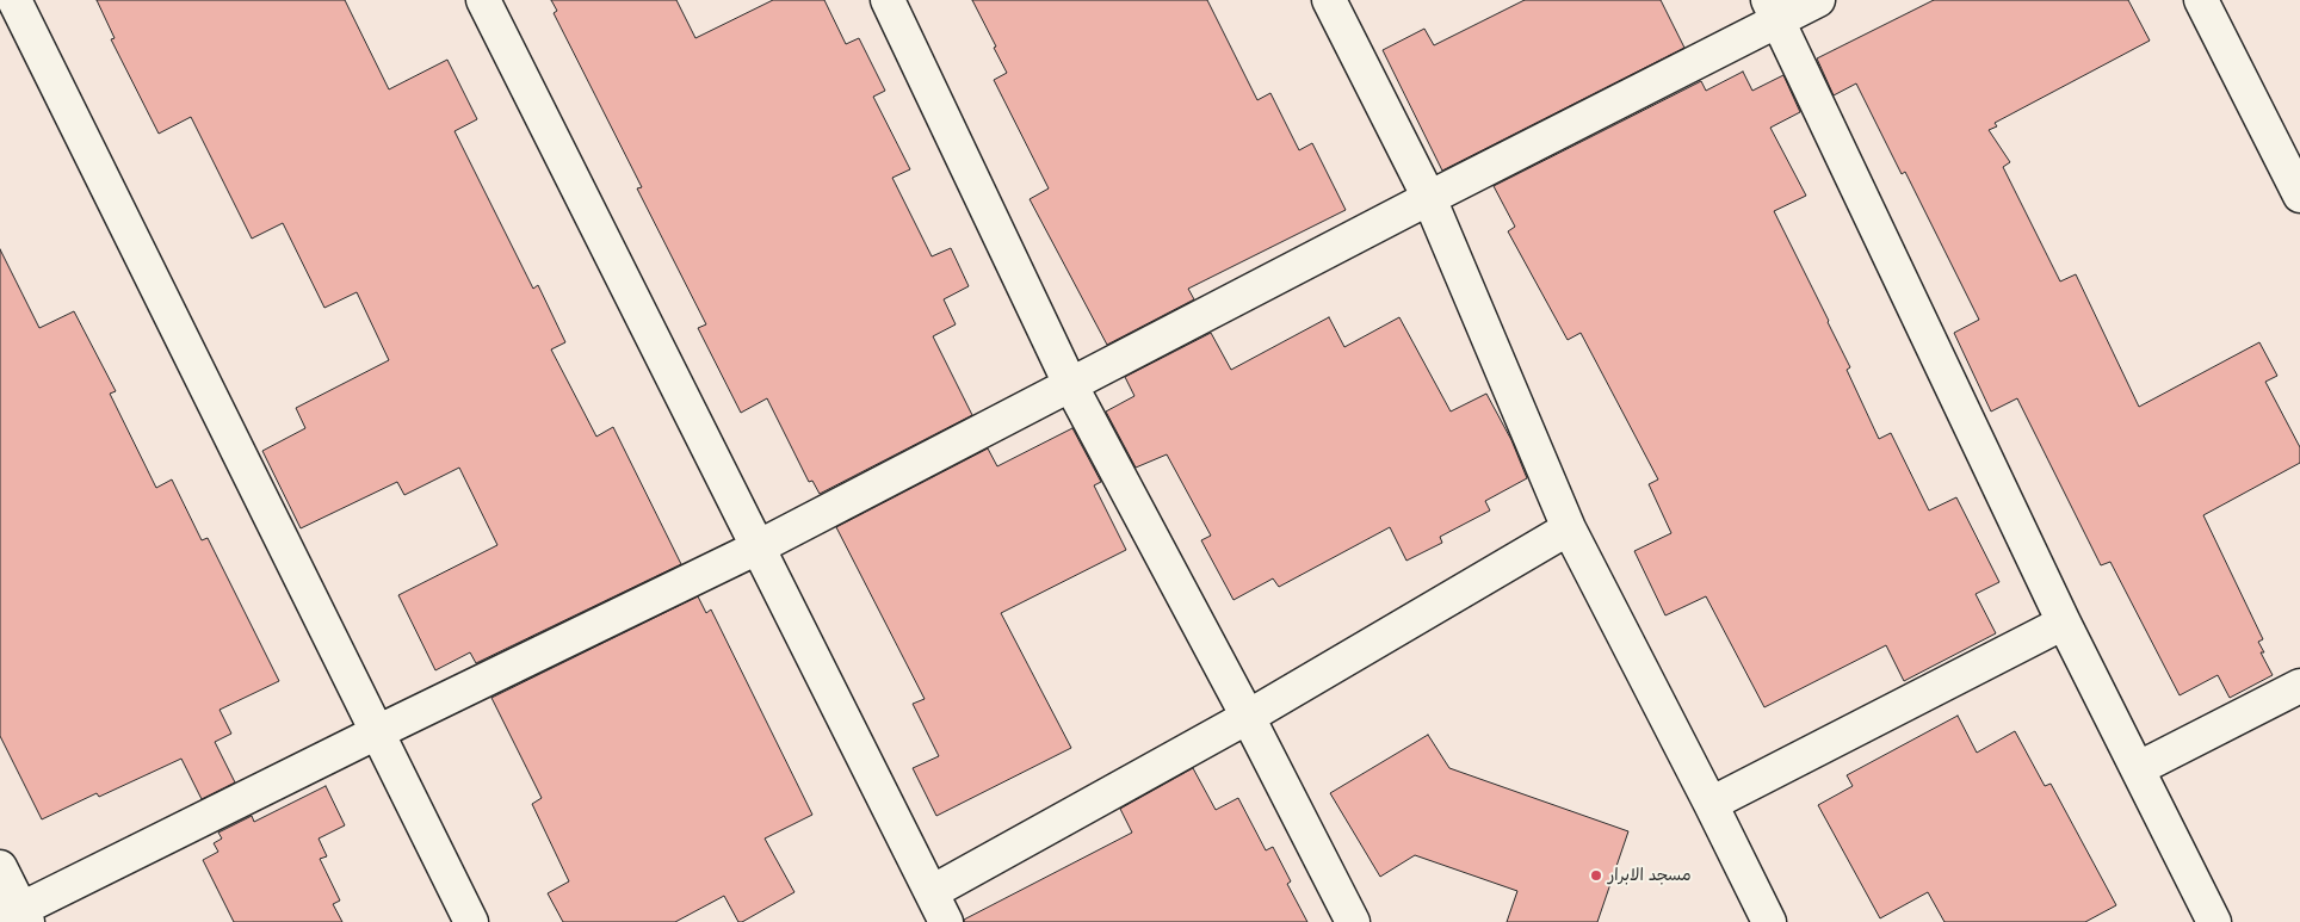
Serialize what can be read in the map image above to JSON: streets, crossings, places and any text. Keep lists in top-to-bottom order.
{
  "places": ["مسجد الابرار"]
}
